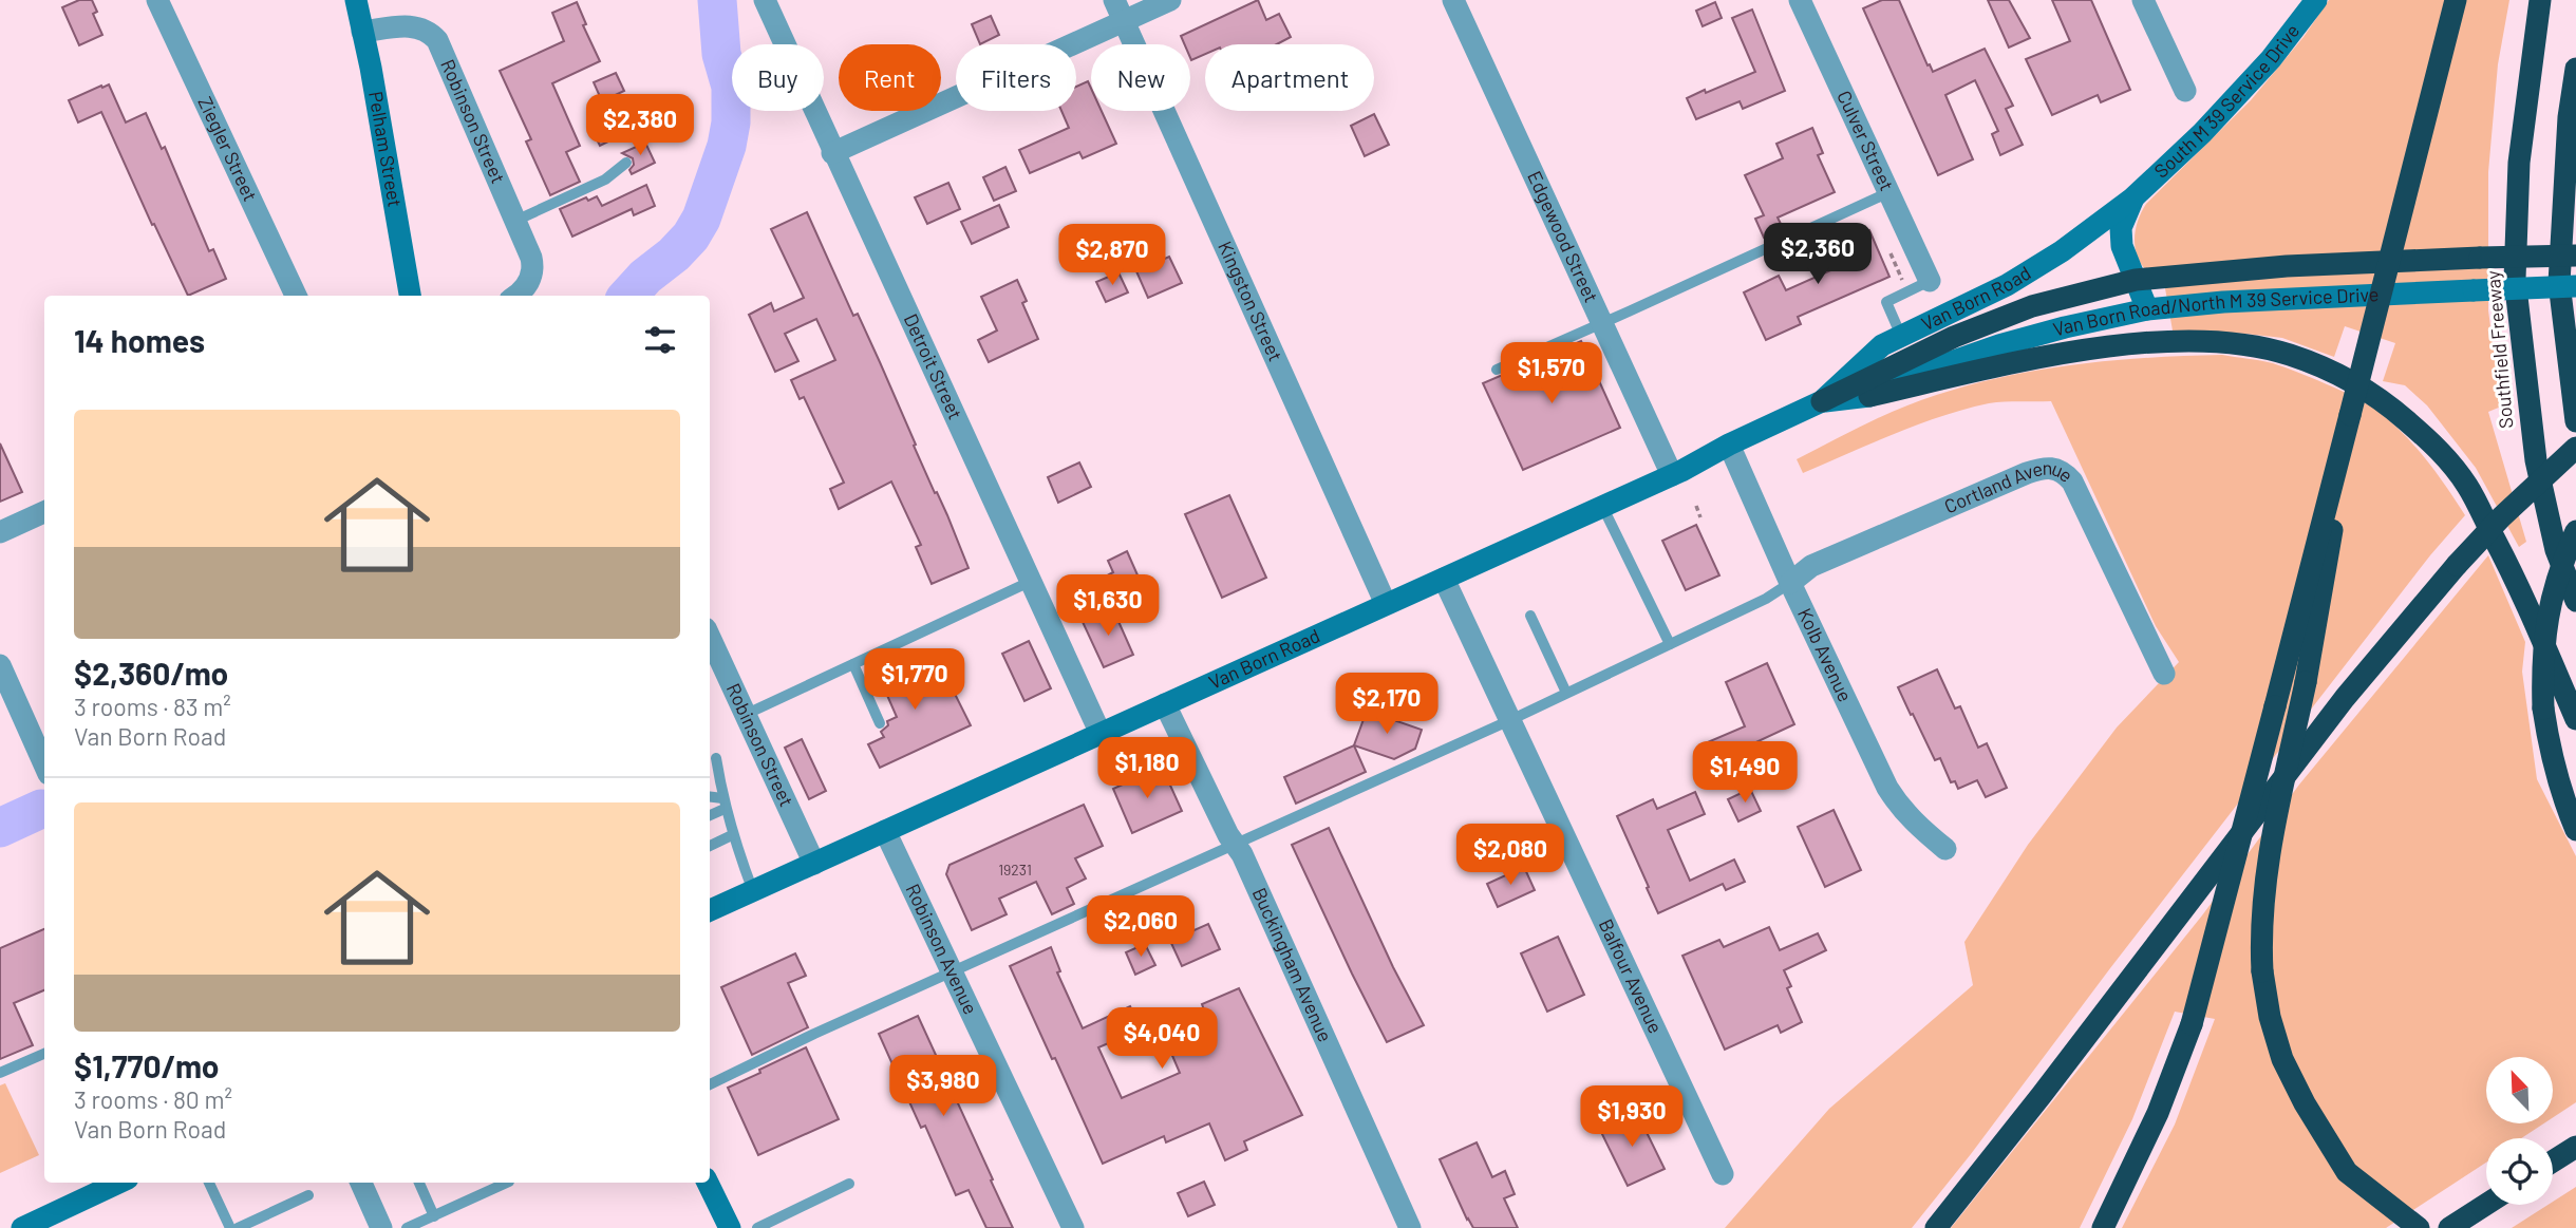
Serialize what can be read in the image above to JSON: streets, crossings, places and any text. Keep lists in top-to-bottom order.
{
  "streets": {
    "highway": ["Southfield Freeway"],
    "main road": [
      "South M 39 Service Drive",
      "Pelham Street",
      "Van Born Road",
      "Van Born Road/North M 39 Service Drive"
    ],
    "street": [
      "Robinson Street",
      "Culver Street",
      "Ziegler Street",
      "Edgewood Street",
      "Kingston Street",
      "Detroit Street",
      "Cortland Avenue",
      "Kolb Avenue",
      "Robinson Avenue",
      "Buckingham Avenue",
      "Balfour Avenue"
    ]
  },
  "crossings": [
    ["South M 39 Service Drive", "Van Born Road"],
    ["Robinson Street", "Pelham Street"],
    ["Robinson Street", "Van Born Road"],
    ["Edgewood Street", "Van Born Road"],
    ["Van Born Road", "Kingston Street"],
    ["Van Born Road", "Van Born Road/North M 39 Service Drive"],
    ["Van Born Road", "Detroit Street"],
    ["Van Born Road", "Kolb Avenue"],
    ["Van Born Road", "Robinson Avenue"],
    ["Van Born Road", "Buckingham Avenue"],
    ["Van Born Road", "Balfour Avenue"],
    ["Cortland Avenue", "Kolb Avenue"]
  ],
  "house_numbers": ["19231"],
  "north": "top left",
  "page": {
    "chip": [
      "Buy",
      "Rent",
      "Filters",
      "New",
      "Apartment"
    ],
    "price": [
      "$2,380",
      "$2,360",
      "$2,870",
      "$1,570",
      "$1,630",
      "$1,770",
      "$2,170",
      "$1,180",
      "$1,490",
      "$2,080",
      "$2,060",
      "$4,040",
      "$3,980",
      "$1,930"
    ],
    "heading": "14 homes",
    "list": [
      {
        "name": "$2,360/mo",
        "note": "3 rooms · 83 m² · Van Born Road"
      },
      {
        "name": "$1,770/mo",
        "note": "3 rooms · 80 m² · Van Born Road"
      }
    ]
  }
}
